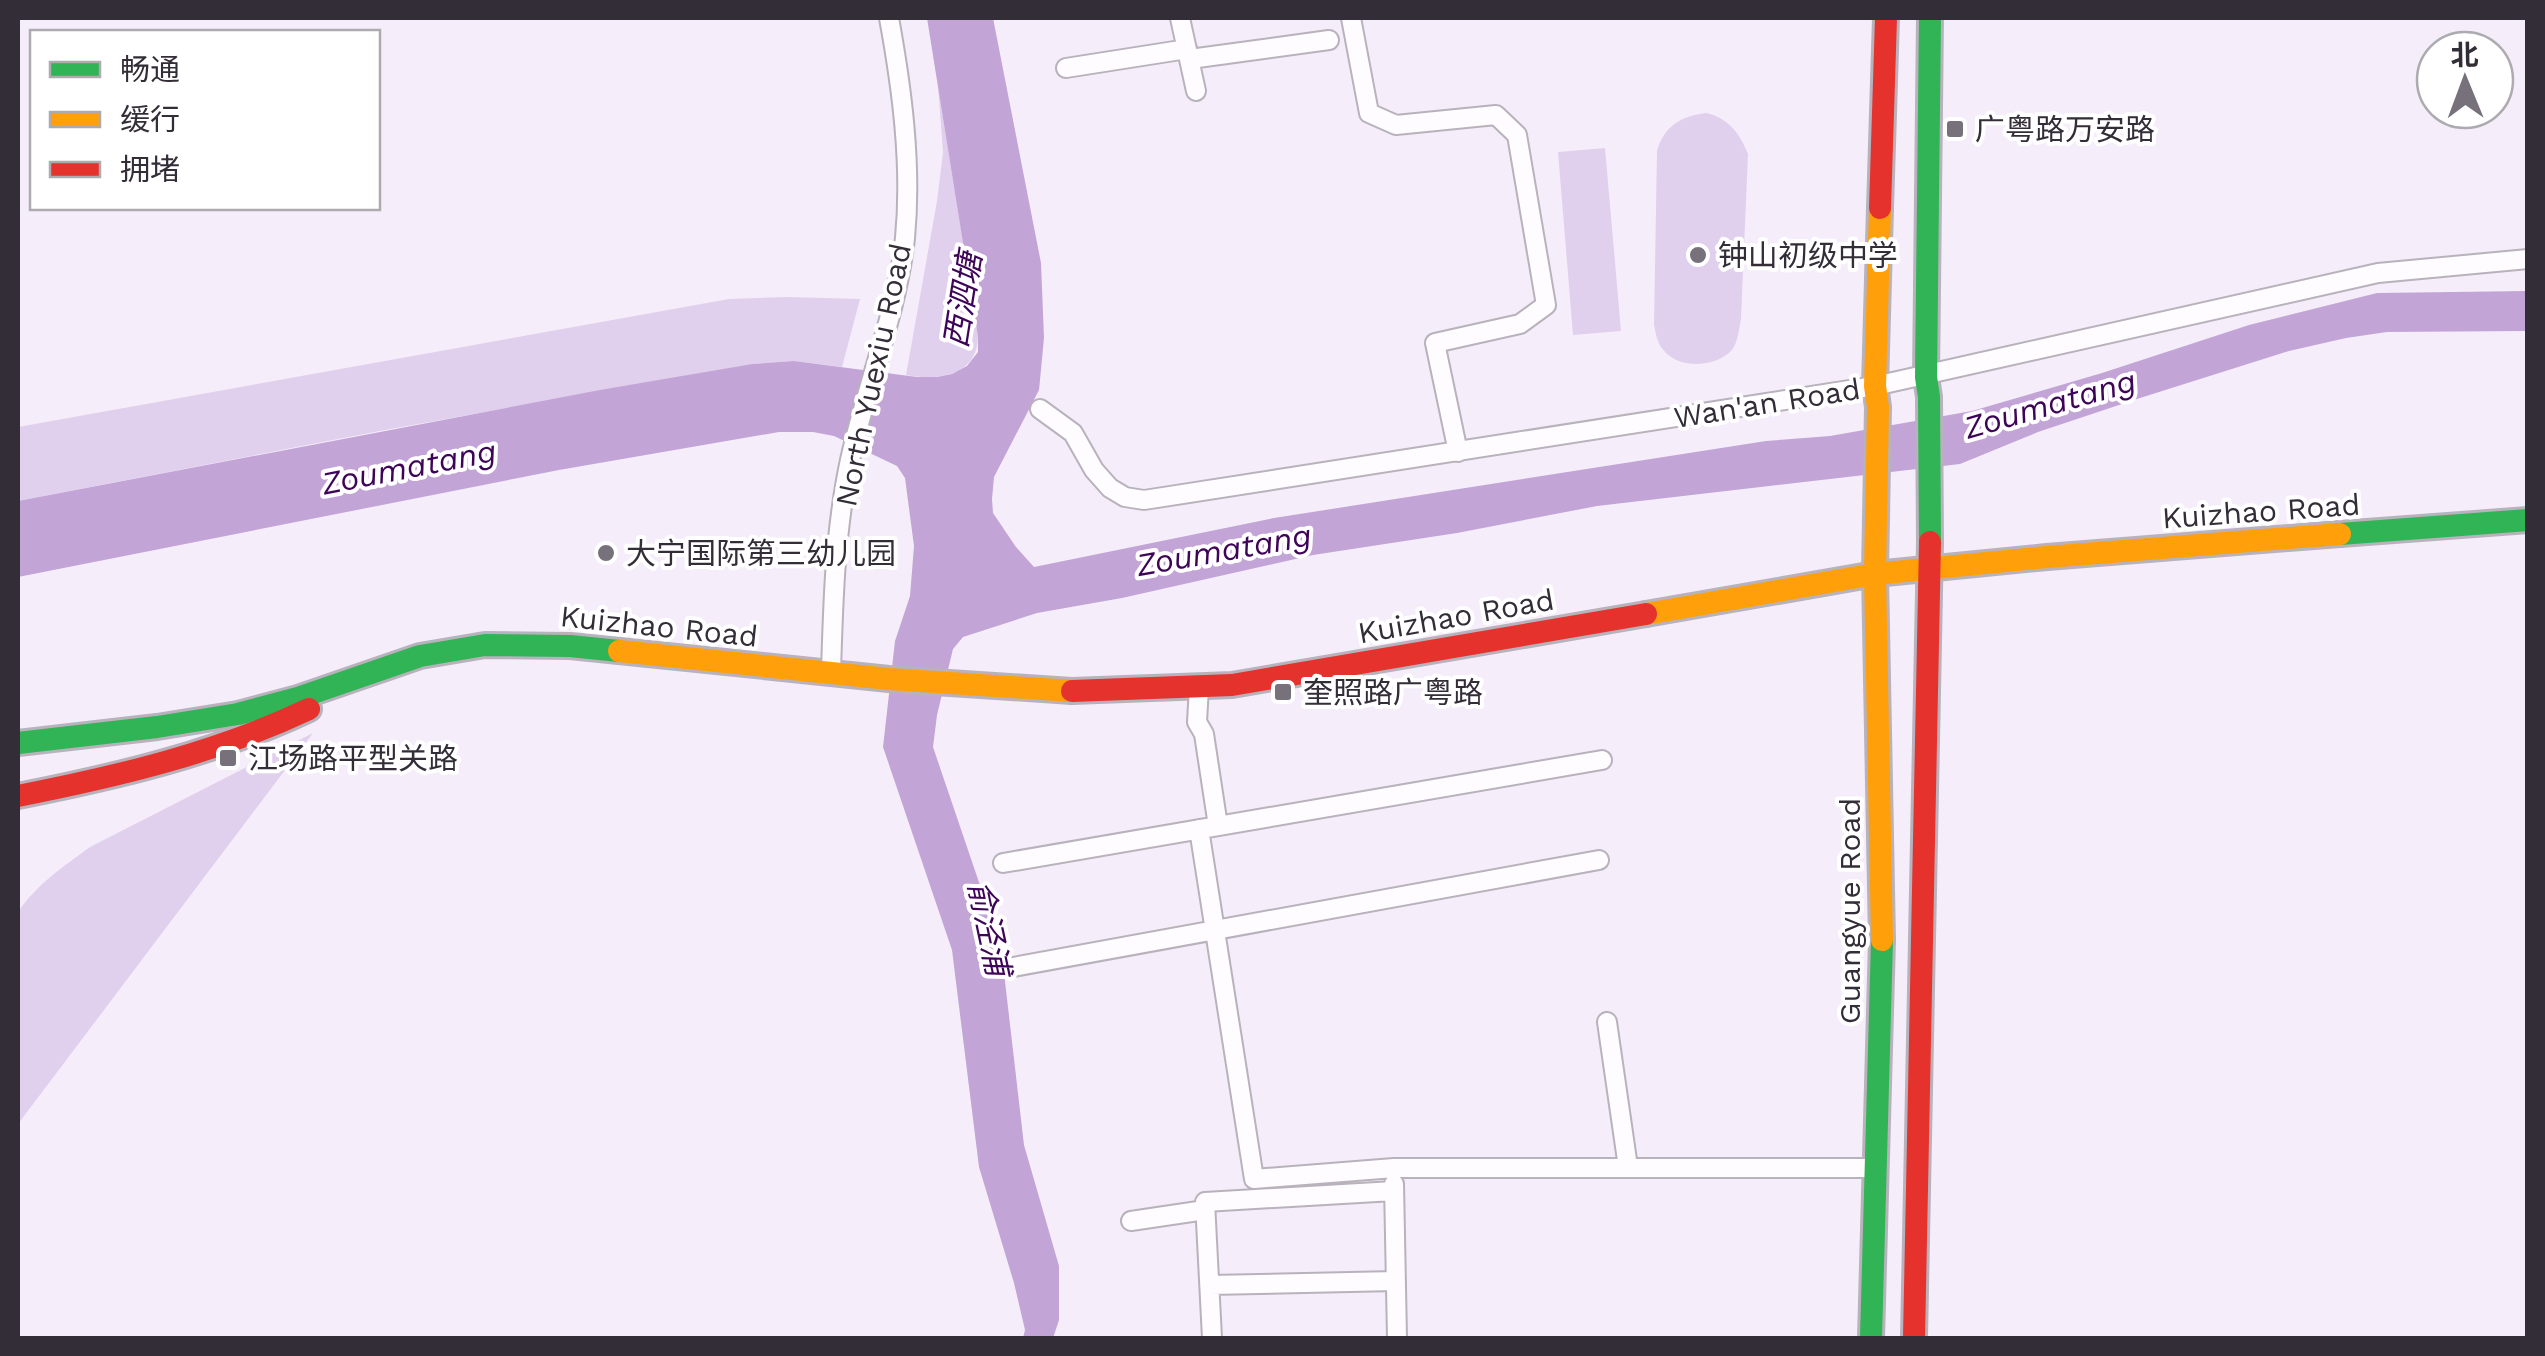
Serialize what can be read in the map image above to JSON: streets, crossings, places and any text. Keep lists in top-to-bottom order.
{
  "streets": {
    "main road": ["Kuizhao Road", "Guangyue Road"],
    "street": ["North Yuexiu Road", "Wan'an Road"]
  },
  "crossings": [
    ["North Yuexiu Road", "Kuizhao Road"],
    ["Wan'an Road", "Guangyue Road"],
    ["Kuizhao Road", "Guangyue Road"]
  ],
  "water": ["西泗塘", "Zoumatang", "俞泾浦"],
  "places": {
    "transit": ["广粤路万安路", "奎照路广粤路", "江场路平型关路"],
    "other": ["钟山初级中学", "大宁国际第三幼儿园"]
  },
  "legend": ["畅通", "缓行", "拥堵"],
  "north": "top"
}
